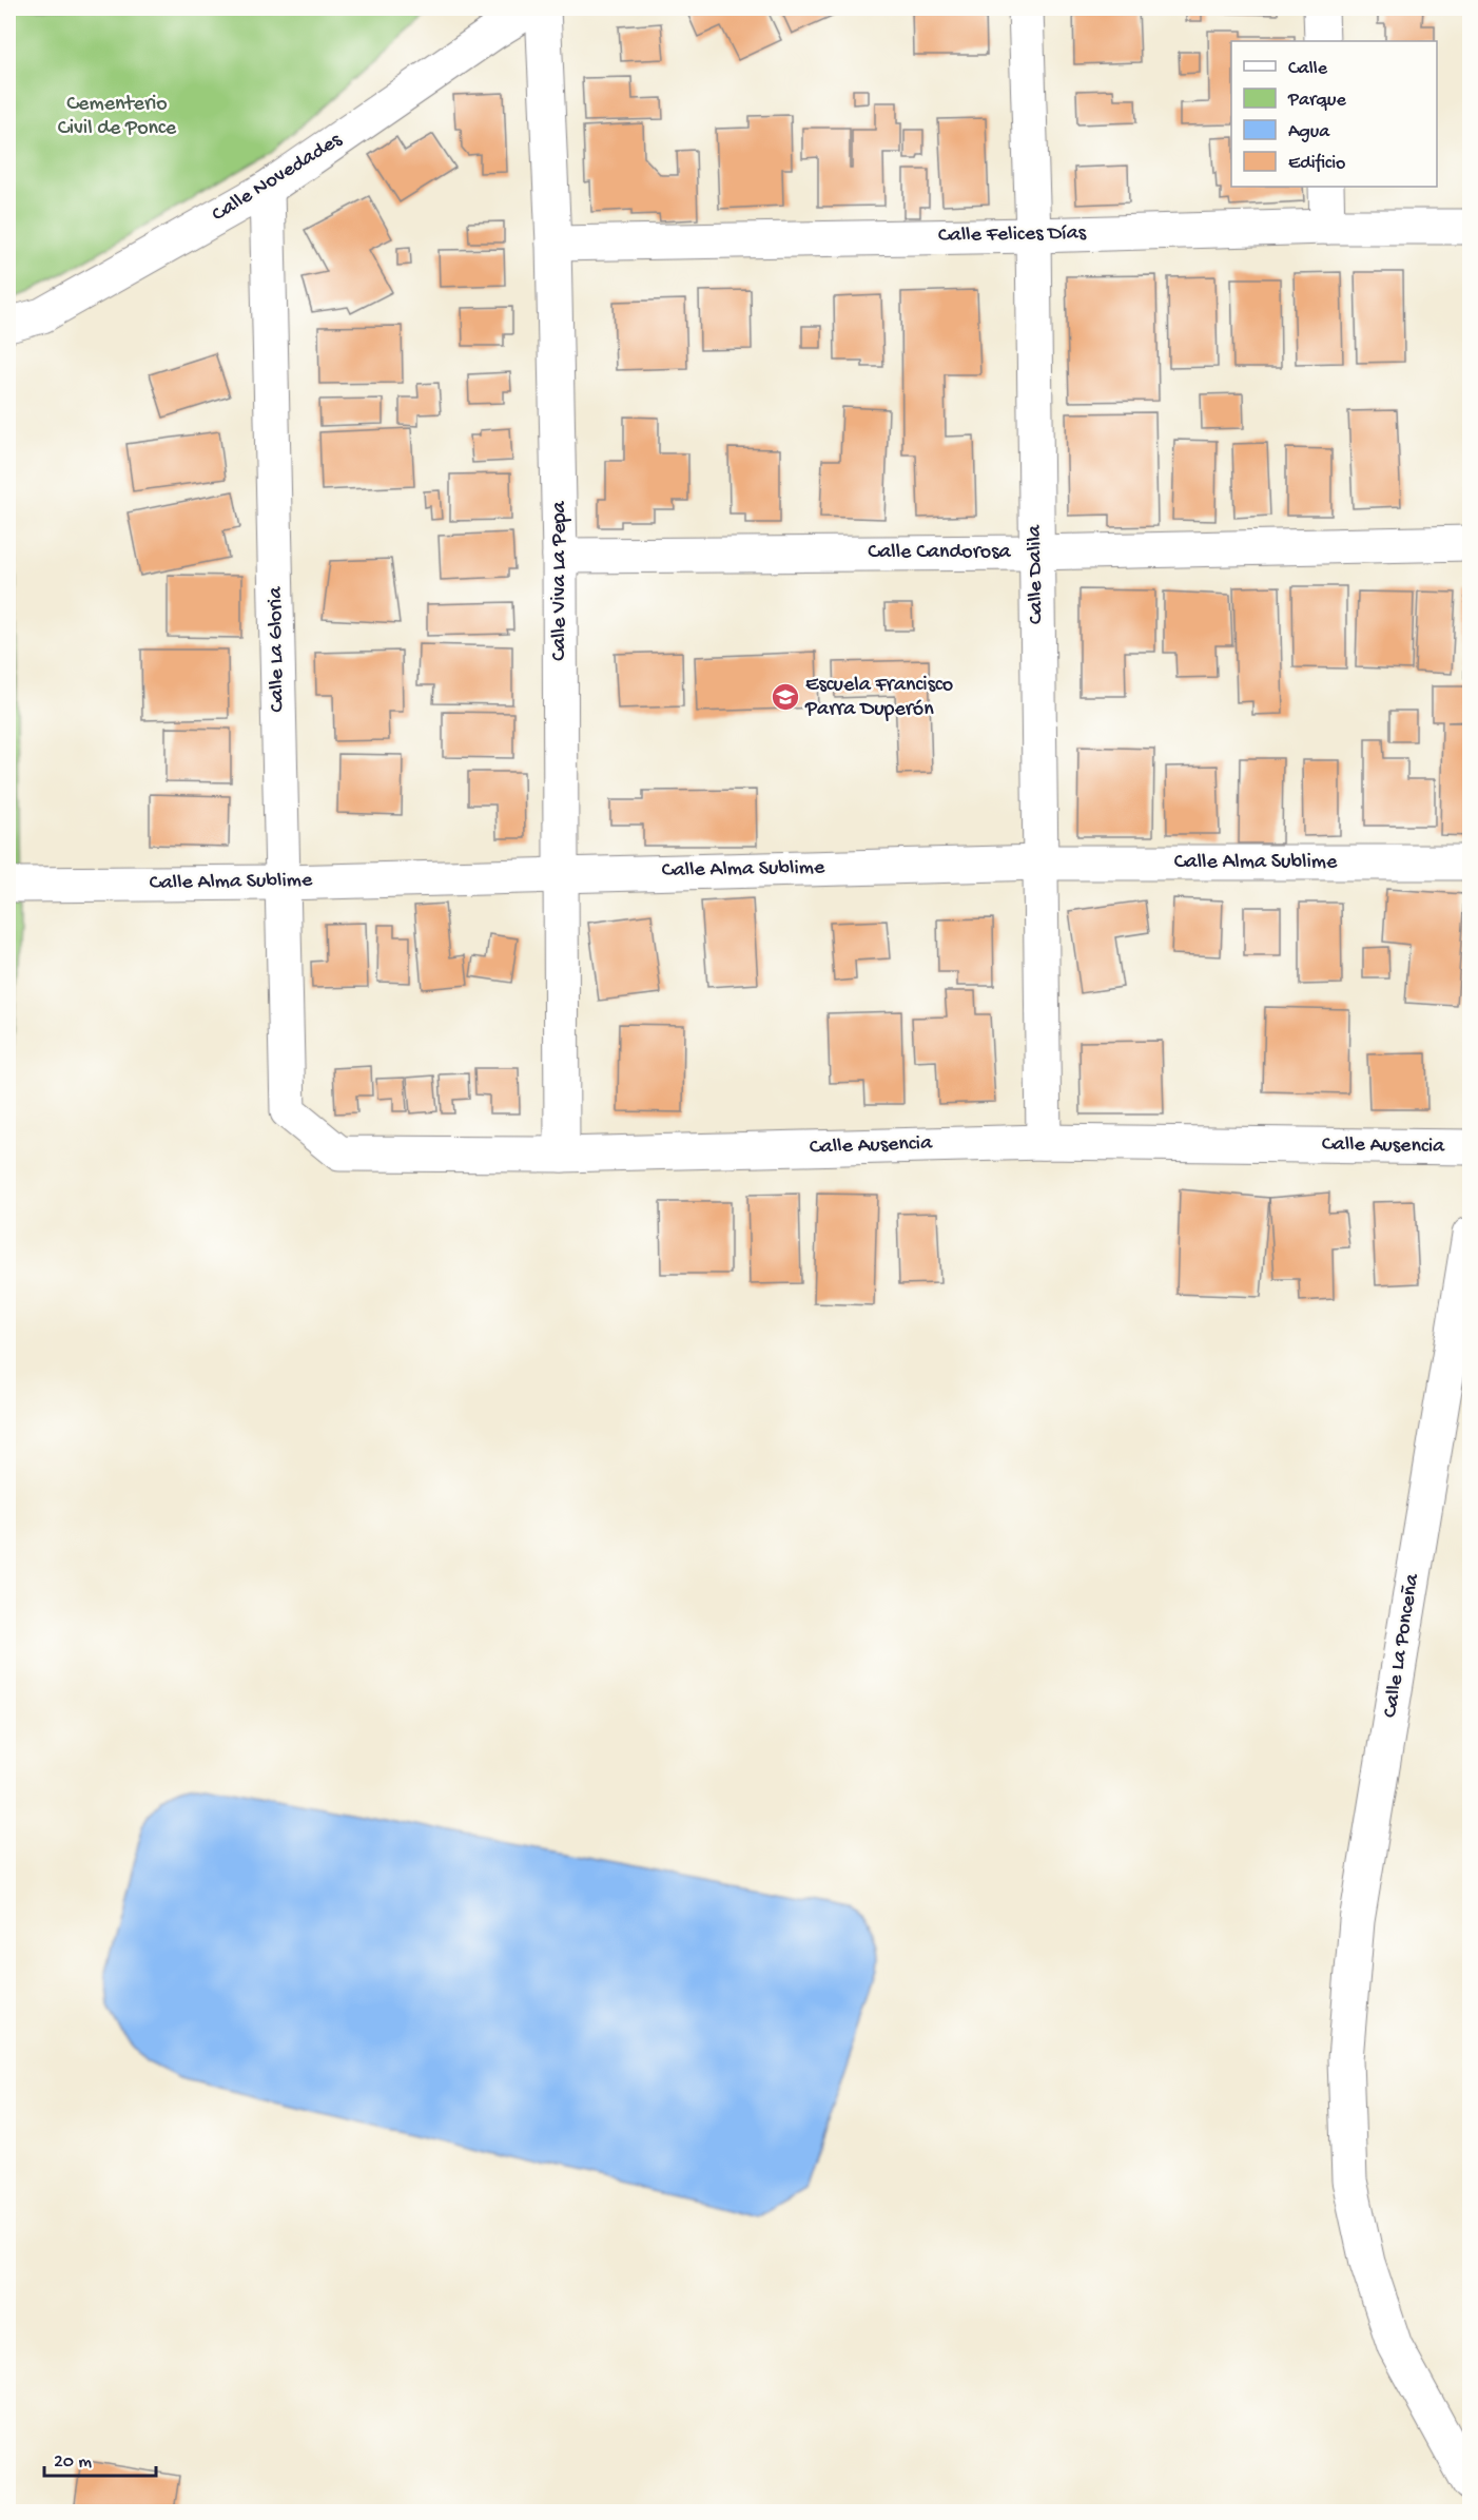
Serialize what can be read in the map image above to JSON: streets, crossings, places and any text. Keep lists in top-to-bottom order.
{
  "streets": {
    "street": [
      "Calle Novedades",
      "Calle Felices Días",
      "Calle Candorosa",
      "Calle Dalila",
      "Calle Viva La Pepa",
      "Calle La Gloria",
      "Calle Alma Sublime",
      "Calle Ausencia",
      "Calle La Ponceña"
    ]
  },
  "crossings": [
    ["Calle Novedades", "Calle La Gloria"],
    ["Calle Felices Días", "Calle Dalila"],
    ["Calle Felices Días", "Calle Viva La Pepa"],
    ["Calle Candorosa", "Calle Dalila"],
    ["Calle Candorosa", "Calle Viva La Pepa"],
    ["Calle Dalila", "Calle Alma Sublime"],
    ["Calle Dalila", "Calle Ausencia"],
    ["Calle Viva La Pepa", "Calle Alma Sublime"],
    ["Calle Viva La Pepa", "Calle Ausencia"],
    ["Calle La Gloria", "Calle Alma Sublime"],
    ["Calle La Gloria", "Calle Ausencia"]
  ],
  "parks": ["Cementerio Civil de Ponce"],
  "places": {
    "school or university": ["Escuela Francisco Parra Duperón"]
  },
  "legend": [
    "Calle",
    "Parque",
    "Agua",
    "Edificio"
  ],
  "scale_bar": "20 m"
}
